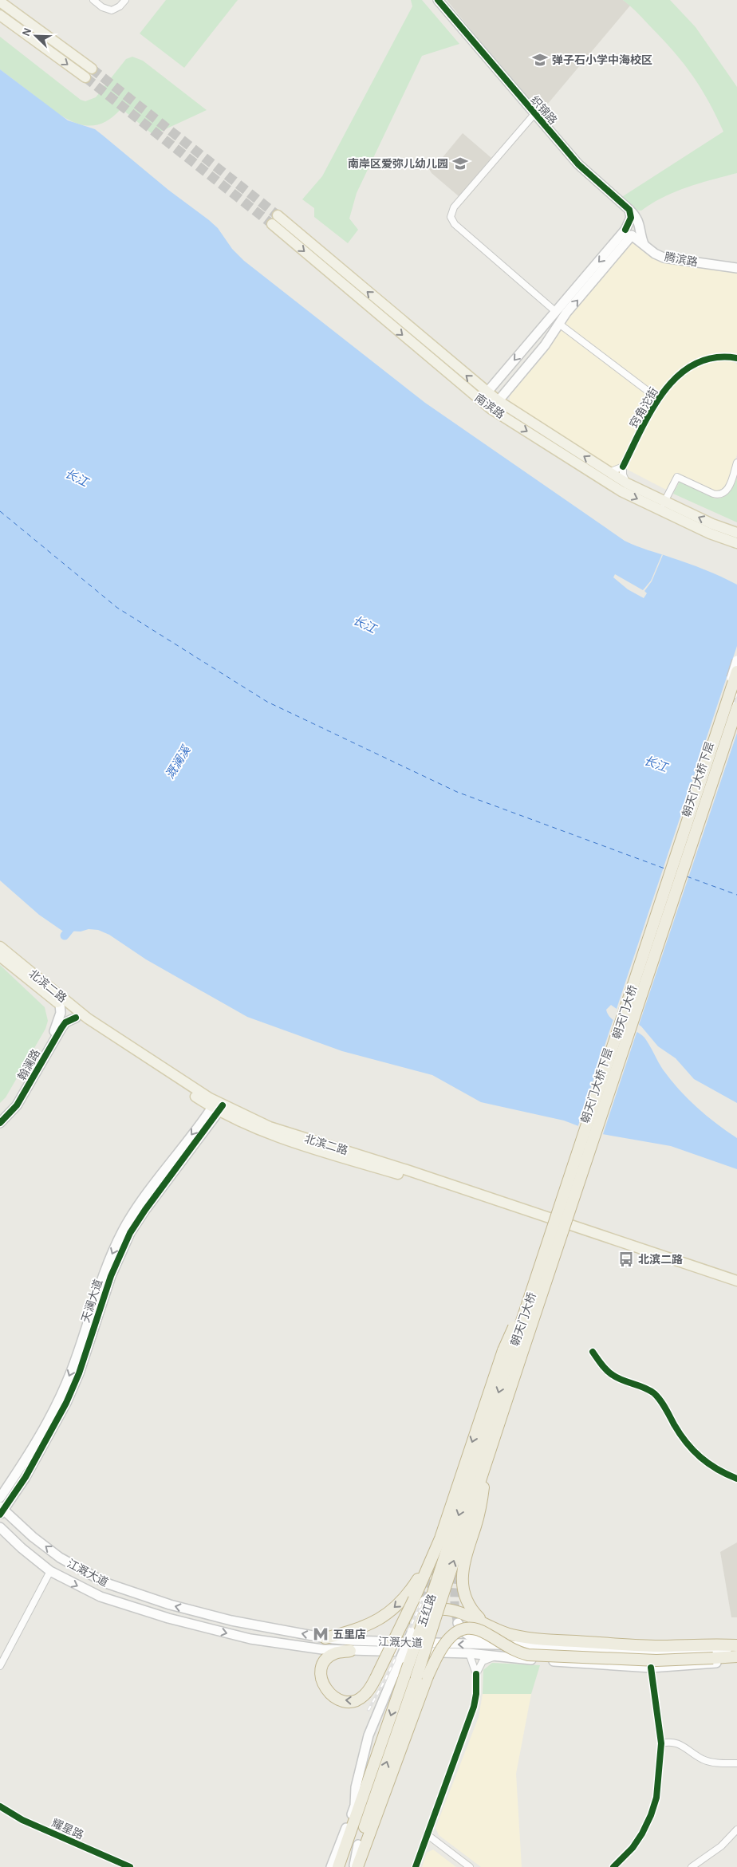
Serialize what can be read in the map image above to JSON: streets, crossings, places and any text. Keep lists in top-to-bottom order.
{
  "streets": {
    "highway": ["朝天门大桥", "五红路"],
    "main road": [
      "织锦路",
      "腾滨路",
      "南滨路",
      "朝天门大桥下层",
      "北滨二路",
      "翰澜路",
      "天澜大道",
      "江溉大道"
    ],
    "street": ["窍角沱街", "耀星路"]
  },
  "crossings": [
    ["织锦路", "腾滨路"],
    ["朝天门大桥下层", "朝天门大桥"],
    ["朝天门大桥下层", "五红路"],
    ["北滨二路", "翰澜路"],
    ["北滨二路", "天澜大道"],
    ["朝天门大桥", "五红路"],
    ["天澜大道", "江溉大道"]
  ],
  "water": ["长江", "溉澜溪"],
  "places": {
    "school or university": ["弹子石小学中海校区", "南岸区爱弥儿幼儿园"],
    "bus stop": ["北滨二路"],
    "metro station": ["五里店"]
  },
  "north": "top left"
}
